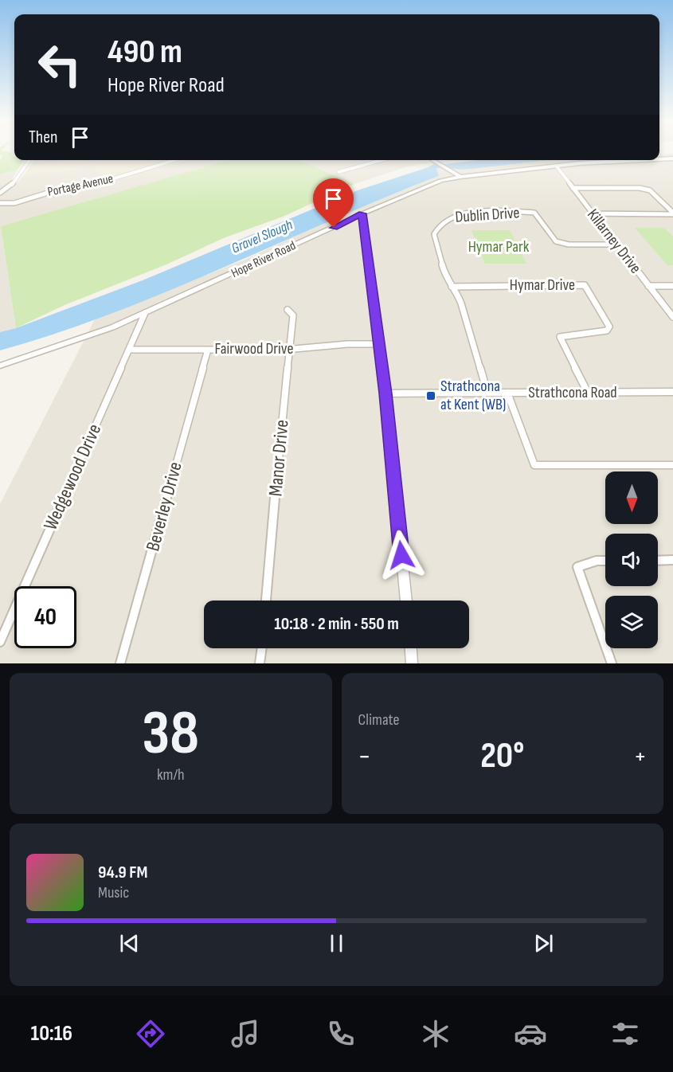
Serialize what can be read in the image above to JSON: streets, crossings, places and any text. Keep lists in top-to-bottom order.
{
  "streets": {
    "street": [
      "Portage Avenue",
      "Dublin Drive",
      "Killarney Drive",
      "Hope River Road",
      "Hymar Drive",
      "Fairwood Drive",
      "Strathcona Road",
      "Manor Drive",
      "Wedgewood Drive",
      "Beverley Drive"
    ]
  },
  "crossings": [
    ["Dublin Drive", "Killarney Drive"],
    ["Dublin Drive", "Hymar Drive"],
    ["Dublin Drive", "Strathcona Road"],
    ["Killarney Drive", "Hope River Road"],
    ["Hope River Road", "Wedgewood Drive"],
    ["Hymar Drive", "Strathcona Road"],
    ["Fairwood Drive", "Manor Drive"],
    ["Fairwood Drive", "Wedgewood Drive"],
    ["Fairwood Drive", "Beverley Drive"]
  ],
  "water": ["Gravel Slough"],
  "parks": ["Hymar Park"],
  "places": {
    "transit": ["Strathcona at Kent (WB)"]
  },
  "north": "bottom",
  "page": {
    "turn": ["490 m", "Hope River Road"],
    "then": "Then",
    "limit": "40",
    "trip": "10:18 · 2 min · 550 m",
    "tile": [
      ["38", "km/h"],
      "Climate"
    ],
    "heat": ["−", "20°", "+"],
    "song": ["94.9 FM", "Music"],
    "tabs": "10:16"
  }
}
